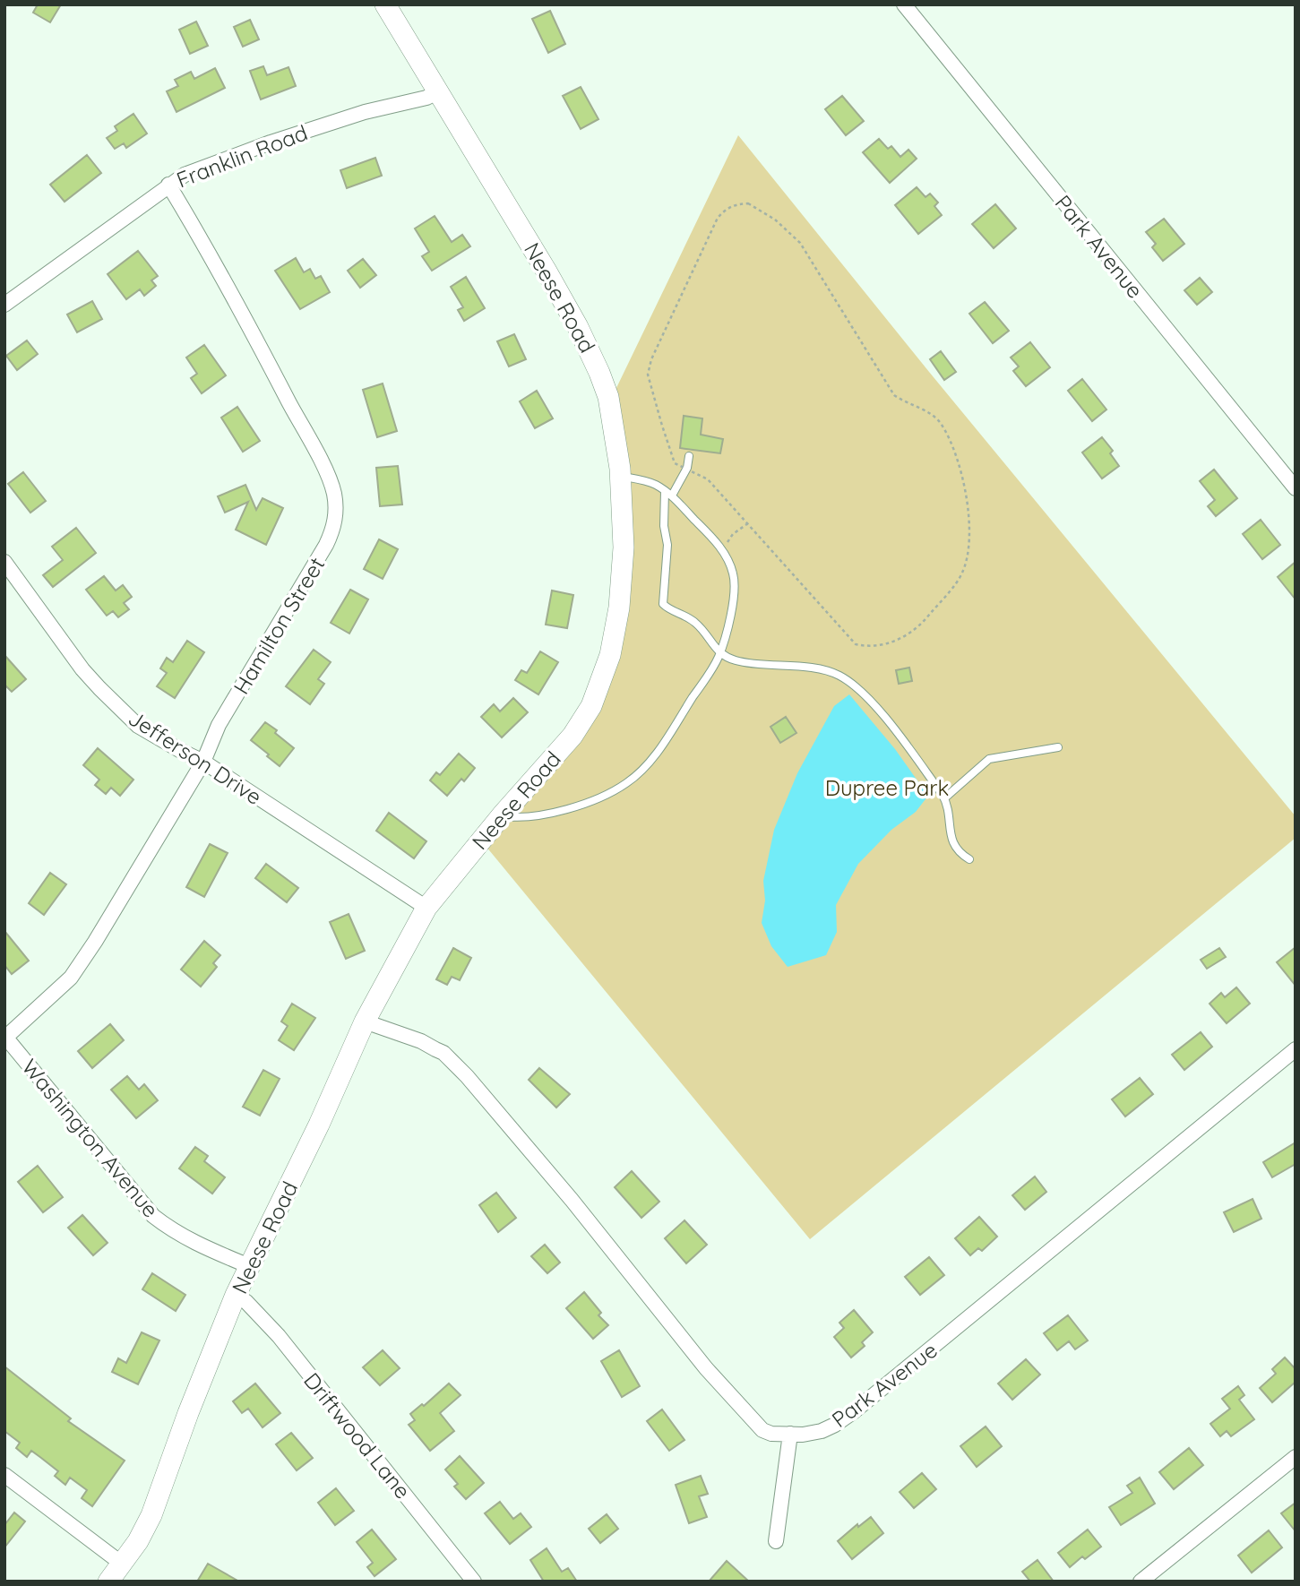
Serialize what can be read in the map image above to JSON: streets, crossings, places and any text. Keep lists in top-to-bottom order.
{
  "streets": {
    "street": [
      "Franklin Road",
      "Park Avenue",
      "Neese Road",
      "Hamilton Street",
      "Jefferson Drive",
      "Washington Avenue",
      "Driftwood Lane"
    ]
  },
  "crossings": [
    ["Franklin Road", "Neese Road"],
    ["Franklin Road", "Hamilton Street"],
    ["Park Avenue", "Neese Road"],
    ["Neese Road", "Jefferson Drive"],
    ["Neese Road", "Washington Avenue"],
    ["Neese Road", "Driftwood Lane"],
    ["Hamilton Street", "Jefferson Drive"],
    ["Hamilton Street", "Washington Avenue"]
  ],
  "parks": ["Dupree Park"]
}
